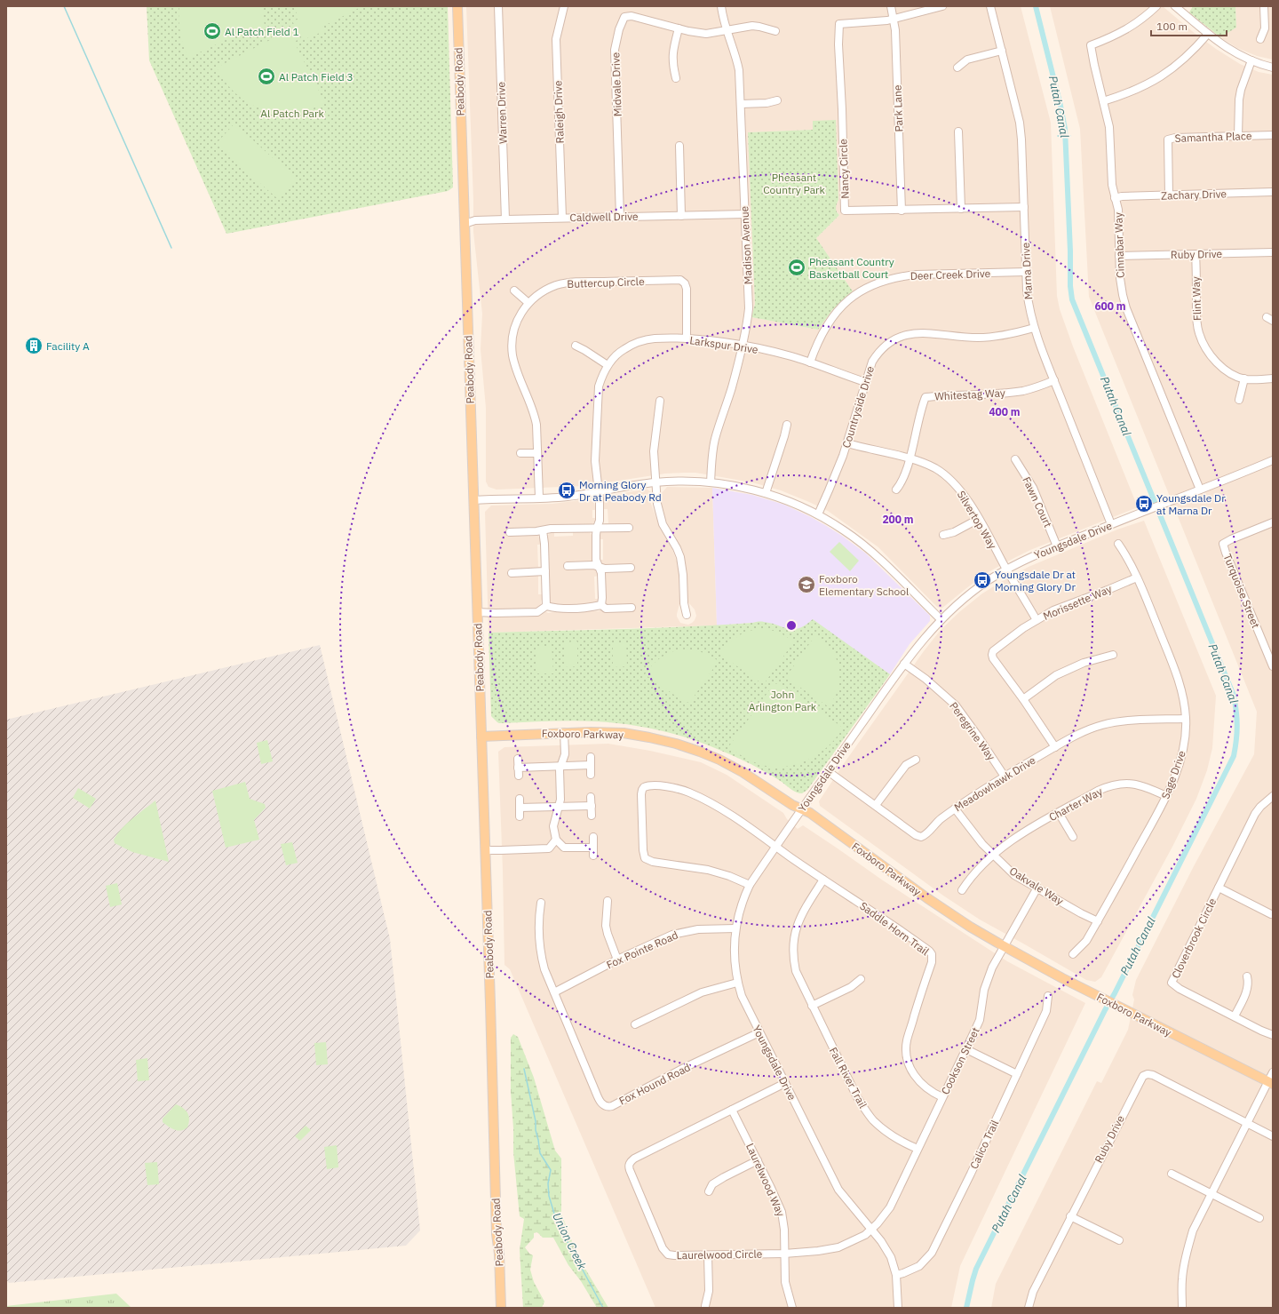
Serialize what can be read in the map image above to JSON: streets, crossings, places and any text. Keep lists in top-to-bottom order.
{
  "streets": {
    "main road": ["Peabody Road", "Foxboro Parkway"],
    "street": [
      "Midvale Drive",
      "Park Lane",
      "Raleigh Drive",
      "Warren Drive",
      "Samantha Place",
      "Nancy Circle",
      "Zachary Drive",
      "Caldwell Drive",
      "Madison Avenue",
      "Cinnabar Way",
      "Ruby Drive",
      "Marna Drive",
      "Deer Creek Drive",
      "Buttercup Circle",
      "Flint Way",
      "Larkspur Drive",
      "Whitestag Way",
      "Countryside Drive",
      "Fawn Court",
      "Silvertop Way",
      "Youngsdale Drive",
      "Turquoise Street",
      "Morissette Way",
      "Peregrine Way",
      "Sage Drive",
      "Meadowhawk Drive",
      "Charter Way",
      "Oakvale Way",
      "Saddle Horn Trail",
      "Cloverbrook Circle",
      "Fox Pointe Road",
      "Cookson Street",
      "Fall River Trail",
      "Fox Hound Road",
      "Calico Trail",
      "Laurelwood Way",
      "Laurelwood Circle"
    ]
  },
  "crossings": [
    ["Peabody Road", "Caldwell Drive"],
    ["Peabody Road", "Foxboro Parkway"],
    ["Midvale Drive", "Caldwell Drive"],
    ["Midvale Drive", "Madison Avenue"],
    ["Park Lane", "Nancy Circle"],
    ["Raleigh Drive", "Caldwell Drive"],
    ["Warren Drive", "Caldwell Drive"],
    ["Samantha Place", "Zachary Drive"],
    ["Nancy Circle", "Marna Drive"],
    ["Zachary Drive", "Cinnabar Way"],
    ["Caldwell Drive", "Madison Avenue"],
    ["Madison Avenue", "Larkspur Drive"],
    ["Cinnabar Way", "Ruby Drive"],
    ["Cinnabar Way", "Youngsdale Drive"],
    ["Ruby Drive", "Flint Way"],
    ["Marna Drive", "Deer Creek Drive"],
    ["Marna Drive", "Whitestag Way"],
    ["Marna Drive", "Countryside Drive"],
    ["Marna Drive", "Youngsdale Drive"],
    ["Deer Creek Drive", "Larkspur Drive"],
    ["Buttercup Circle", "Larkspur Drive"],
    ["Larkspur Drive", "Countryside Drive"],
    ["Whitestag Way", "Silvertop Way"],
    ["Countryside Drive", "Silvertop Way"],
    ["Fawn Court", "Youngsdale Drive"],
    ["Silvertop Way", "Youngsdale Drive"],
    ["Silvertop Way", "Morissette Way"],
    ["Youngsdale Drive", "Peregrine Way"],
    ["Youngsdale Drive", "Foxboro Parkway"],
    ["Youngsdale Drive", "Meadowhawk Drive"],
    ["Youngsdale Drive", "Saddle Horn Trail"],
    ["Youngsdale Drive", "Fox Pointe Road"],
    ["Youngsdale Drive", "Cookson Street"],
    ["Youngsdale Drive", "Fox Hound Road"],
    ["Youngsdale Drive", "Calico Trail"],
    ["Youngsdale Drive", "Laurelwood Circle"],
    ["Morissette Way", "Sage Drive"],
    ["Morissette Way", "Meadowhawk Drive"],
    ["Peregrine Way", "Meadowhawk Drive"],
    ["Foxboro Parkway", "Cookson Street"],
    ["Sage Drive", "Meadowhawk Drive"],
    ["Sage Drive", "Charter Way"],
    ["Sage Drive", "Oakvale Way"],
    ["Meadowhawk Drive", "Oakvale Way"],
    ["Charter Way", "Oakvale Way"],
    ["Oakvale Way", "Cookson Street"],
    ["Saddle Horn Trail", "Cookson Street"],
    ["Saddle Horn Trail", "Fall River Trail"],
    ["Fox Pointe Road", "Fox Hound Road"],
    ["Cookson Street", "Fall River Trail"],
    ["Cookson Street", "Laurelwood Circle"],
    ["Laurelwood Way", "Laurelwood Circle"]
  ],
  "water": ["Putah Canal", "Union Creek"],
  "parks": ["Al Patch Park", "Pheasant Country Park", "John Arlington Park"],
  "places": {
    "sports": ["Al Patch Field 1", "Al Patch Field 3", "Pheasant Country Basketball Court"],
    "building": ["Facility A"],
    "bus stop": ["Morning Glory Dr at Peabody Rd", "Youngsdale Dr at Marna Dr", "Youngsdale Dr at Morning Glory Dr"],
    "school or university": ["Foxboro Elementary School"]
  },
  "scale_bar": "100 m",
  "rings": ["600 m", "400 m", "200 m"]
}
